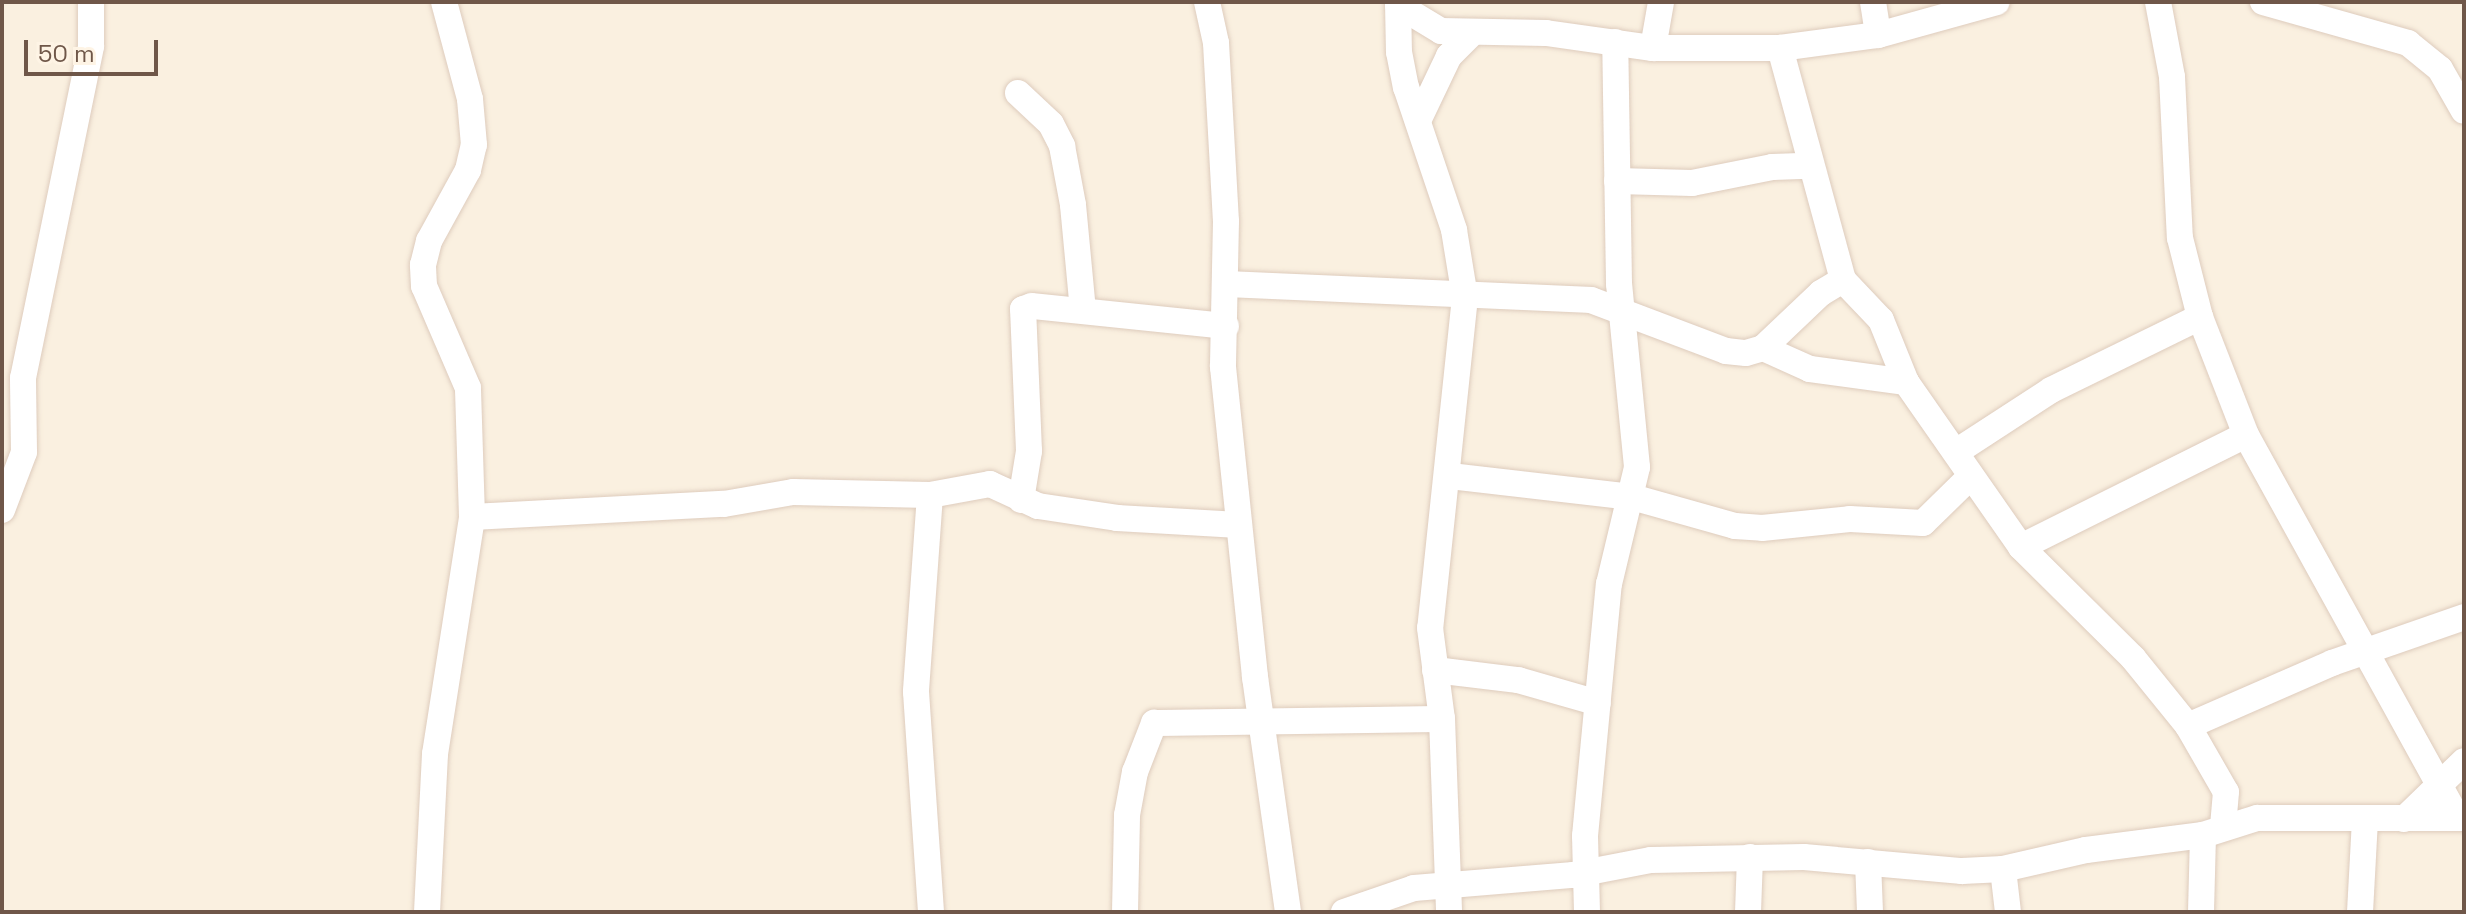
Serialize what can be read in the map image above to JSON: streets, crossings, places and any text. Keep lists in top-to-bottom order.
{
  "scale_bar": "50 m"
}
